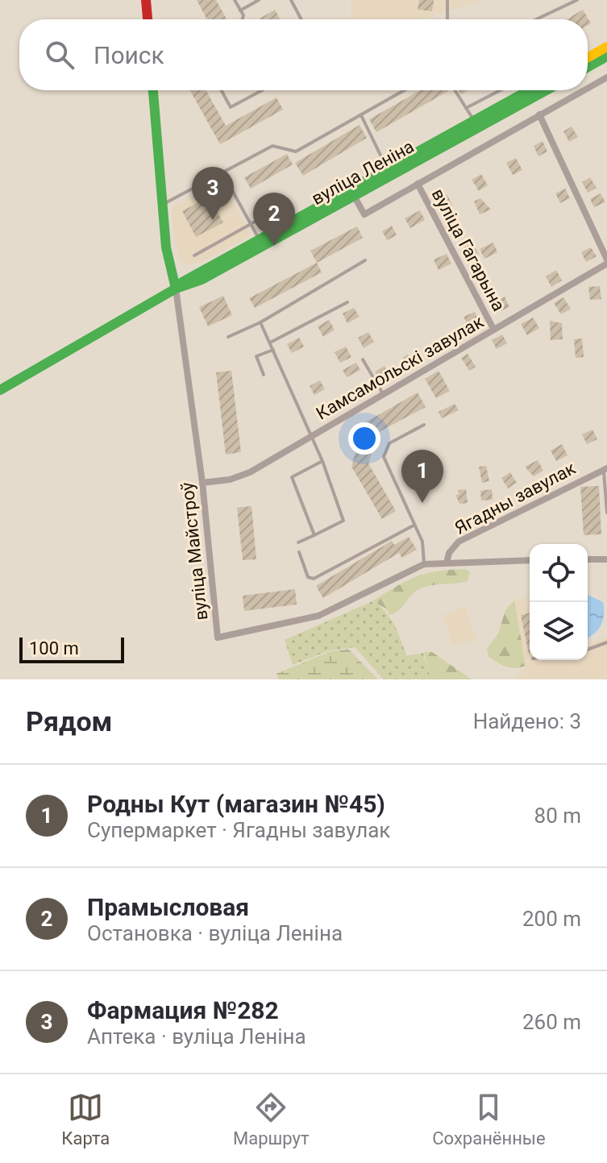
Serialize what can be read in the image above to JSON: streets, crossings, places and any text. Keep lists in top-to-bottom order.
{
  "streets": {
    "main road": ["вуліца Леніна"],
    "street": [
      "вуліца Гагарына",
      "Камсамольскі завулак",
      "Ягадны завулак",
      "вуліца Майстроў"
    ]
  },
  "crossings": [
    ["вуліца Леніна", "вуліца Майстроў"],
    ["вуліца Гагарына", "Камсамольскі завулак"],
    ["Камсамольскі завулак", "вуліца Майстроў"],
    ["Ягадны завулак", "вуліца Майстроў"]
  ],
  "scale_bar": "100 m",
  "page": {
    "search": "Поиск",
    "pins": ["3", "2", "1"],
    "scale": "100 m",
    "heading": ["Рядом", "Найдено: 3"],
    "list": [
      {
        "mark": "1",
        "name": "Родны Кут (магазин №45)",
        "note": "Супермаркет · Ягадны завулак",
        "value": "80 m"
      },
      {
        "mark": "2",
        "name": "Прамысловая",
        "note": "Остановка · вуліца Леніна",
        "value": "200 m"
      },
      {
        "mark": "3",
        "name": "Фармация №282",
        "note": "Аптека · вуліца Леніна",
        "value": "260 m"
      }
    ],
    "nav": ["Карта", "Маршрут", "Сохранённые"]
  }
}
